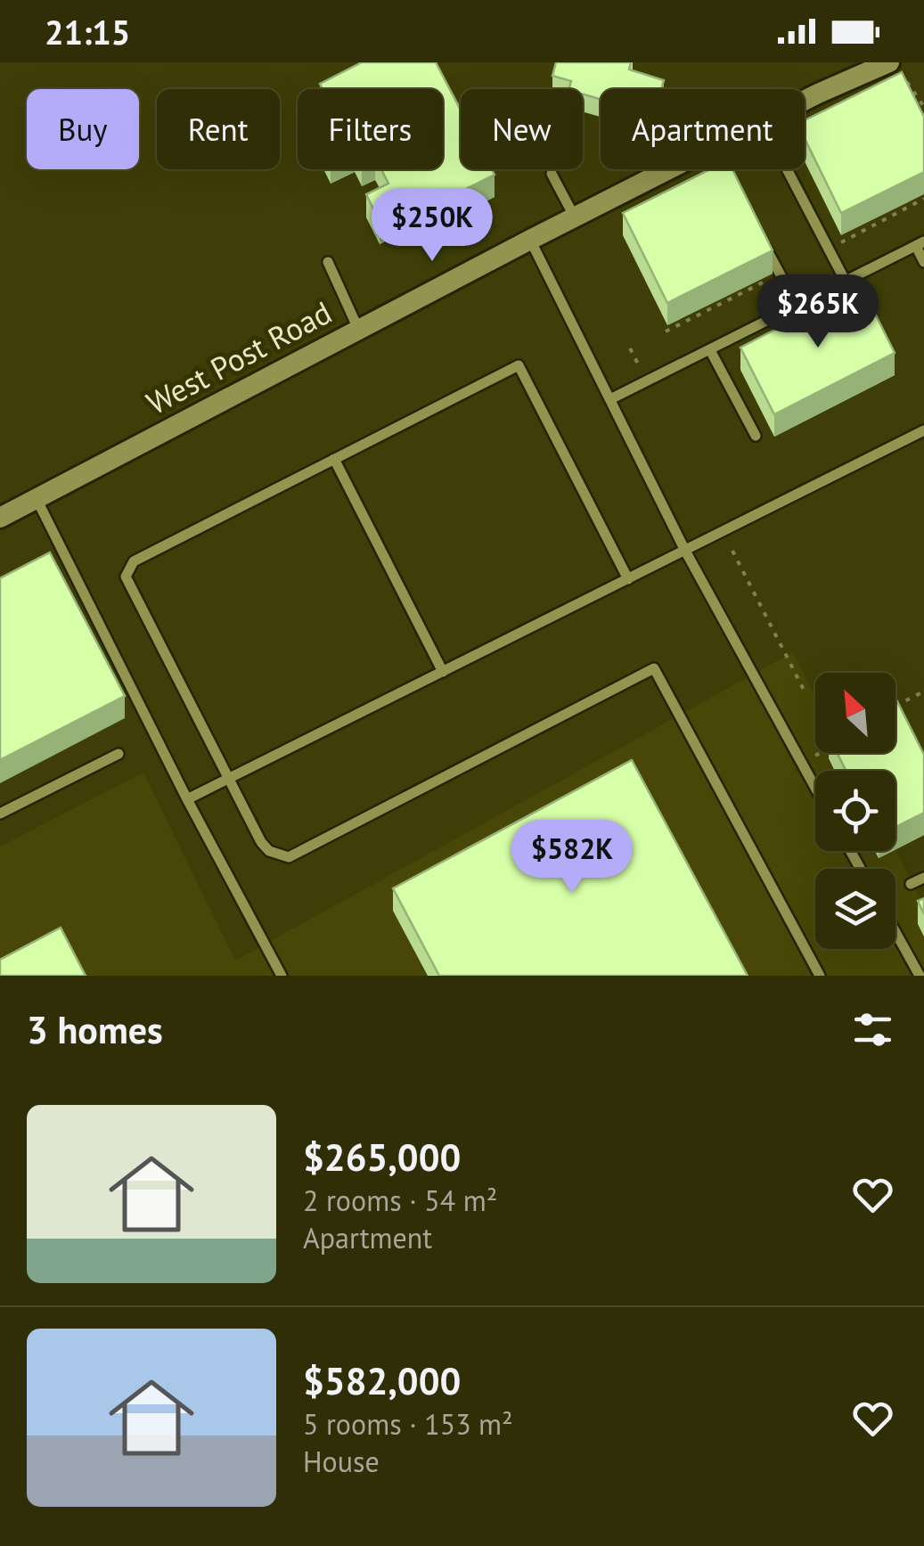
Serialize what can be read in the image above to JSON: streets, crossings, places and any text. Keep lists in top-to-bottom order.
{
  "streets": {
    "street": ["West Post Road"]
  },
  "north": "top left",
  "page": {
    "status": "21:15",
    "chip": [
      "Buy",
      "Rent",
      "Filters",
      "New",
      "Apartment"
    ],
    "price": ["$250K", "$265K", "$582K"],
    "heading": "3 homes",
    "list": [
      {
        "name": "$265,000",
        "note": "2 rooms · 54 m² · Apartment"
      },
      {
        "name": "$582,000",
        "note": "5 rooms · 153 m² · House"
      }
    ]
  }
}
